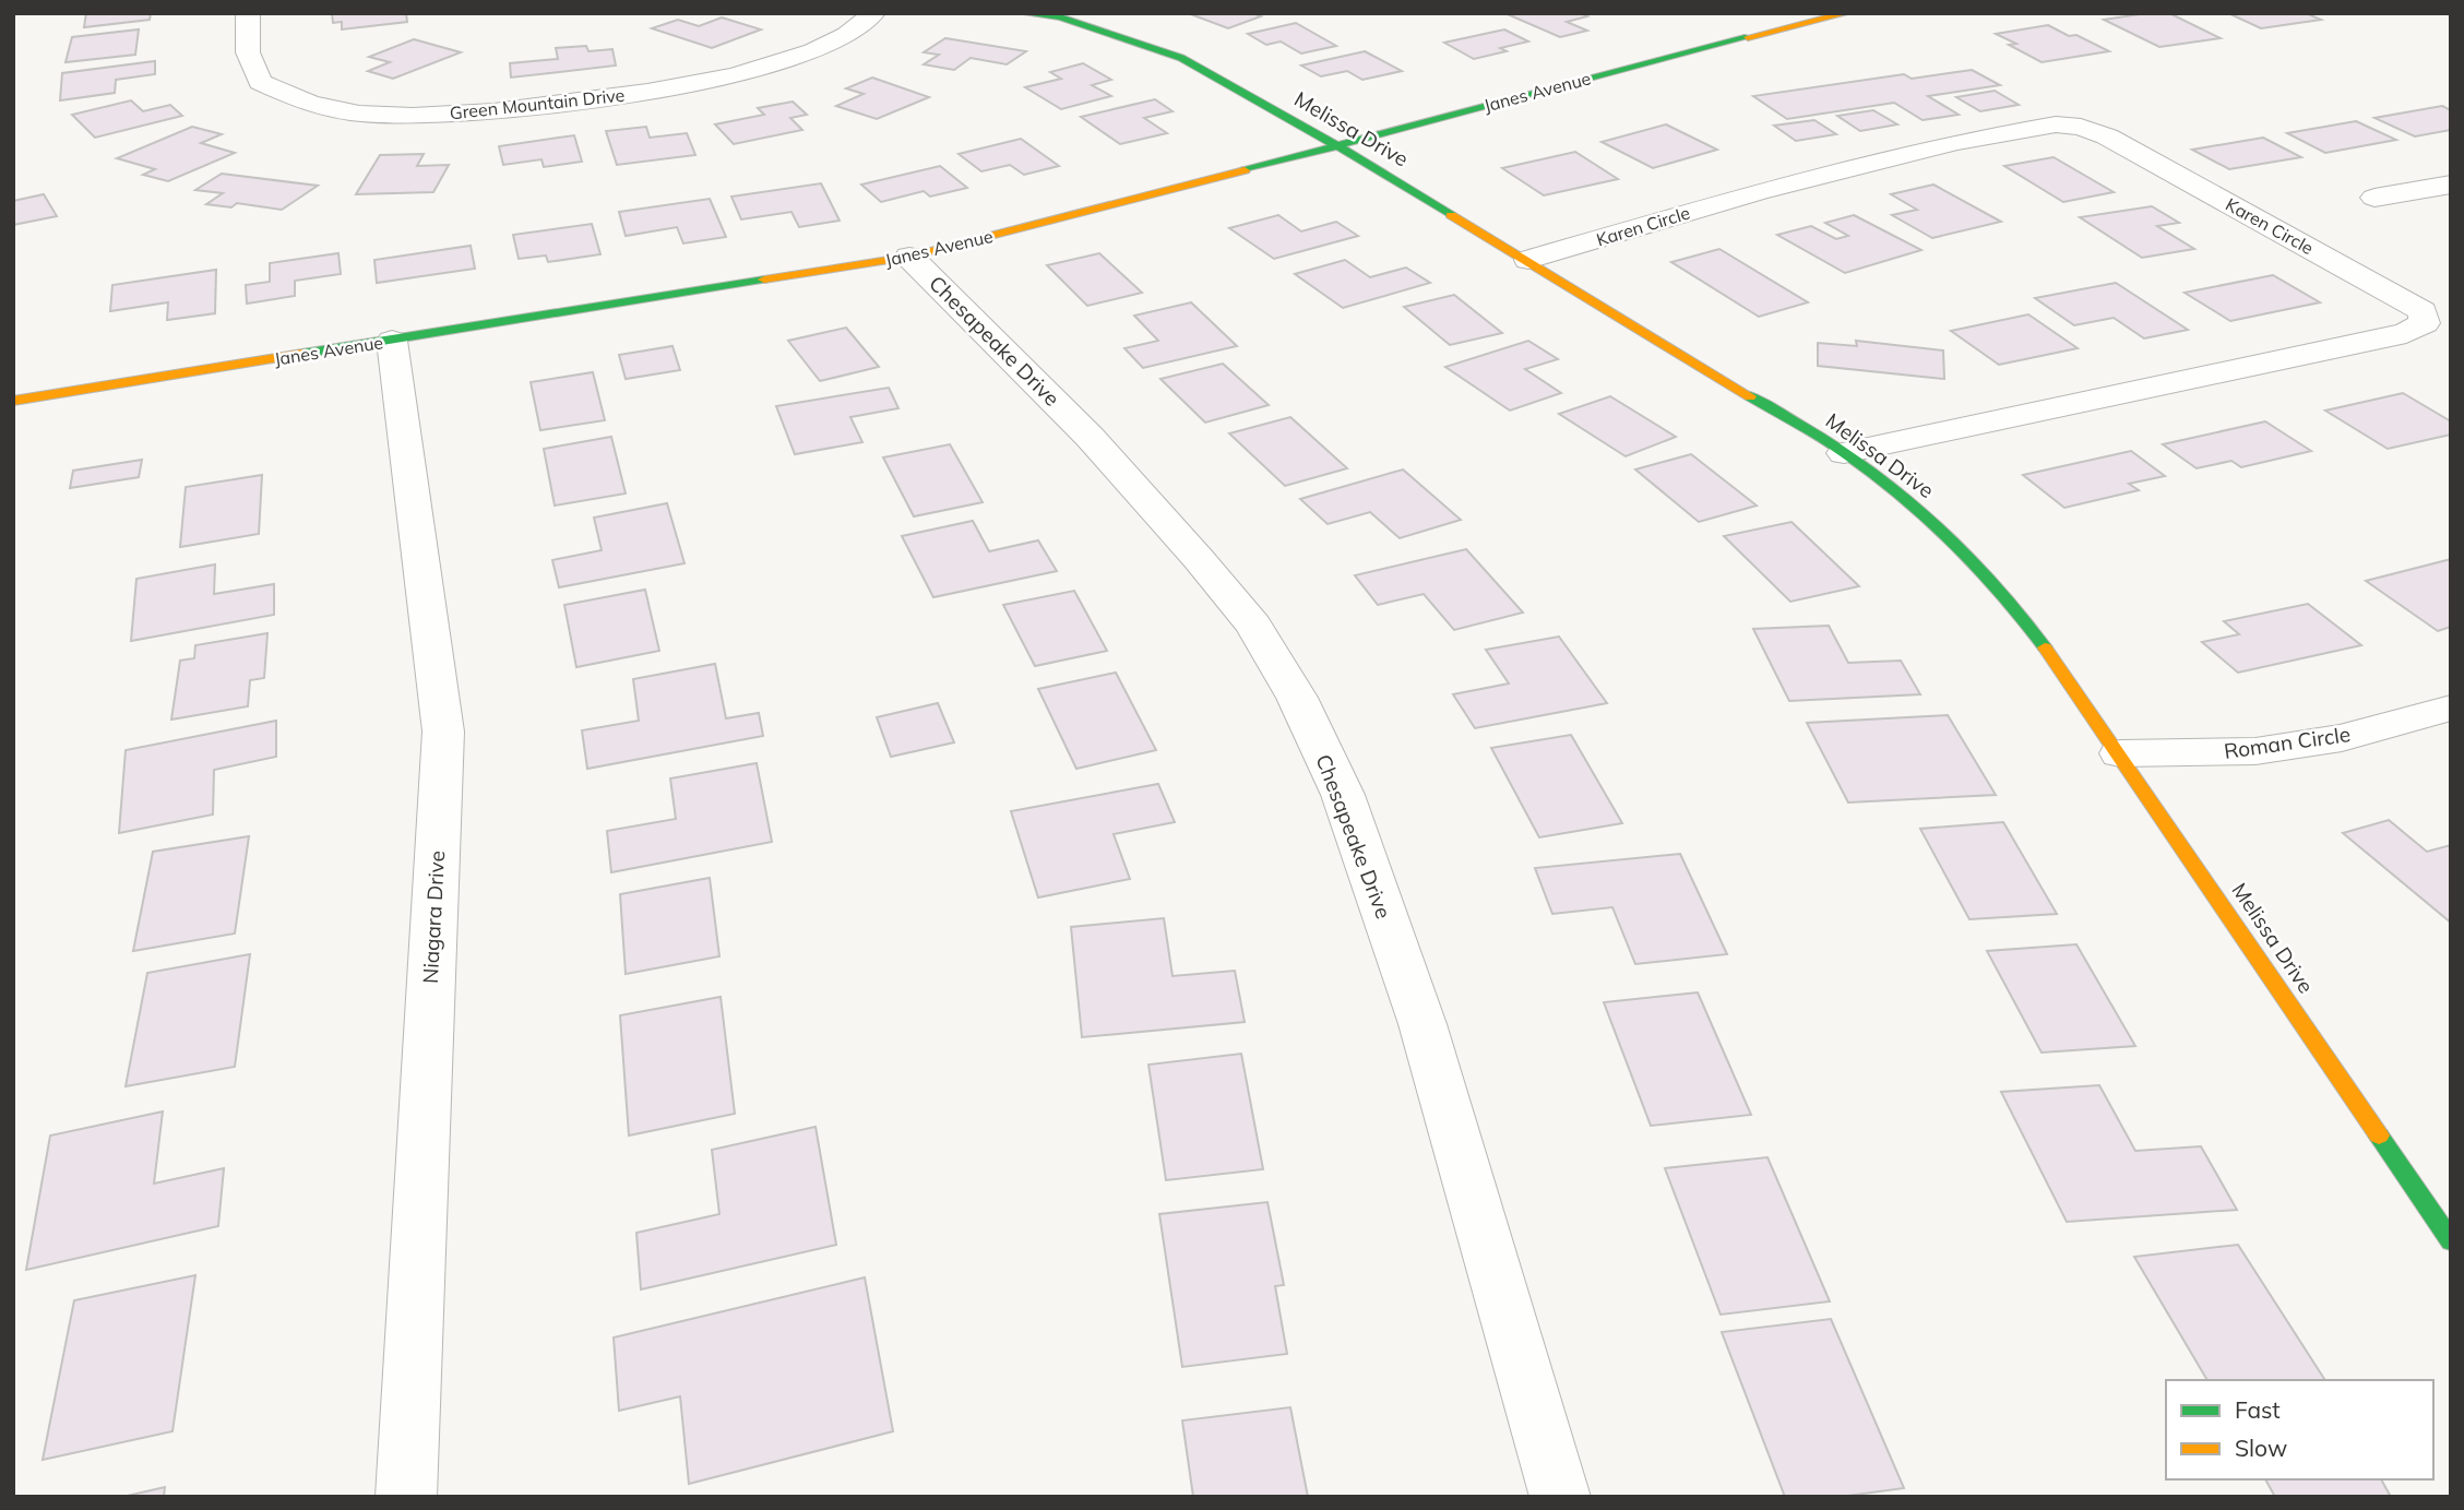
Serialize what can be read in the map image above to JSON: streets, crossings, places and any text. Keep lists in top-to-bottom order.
{
  "streets": {
    "street": [
      "Janes Avenue",
      "Green Mountain Drive",
      "Melissa Drive",
      "Karen Circle",
      "Chesapeake Drive",
      "Roman Circle",
      "Niagara Drive"
    ]
  },
  "crossings": [
    ["Janes Avenue", "Melissa Drive"],
    ["Janes Avenue", "Chesapeake Drive"],
    ["Janes Avenue", "Niagara Drive"],
    ["Melissa Drive", "Karen Circle"],
    ["Melissa Drive", "Roman Circle"]
  ],
  "legend": ["Fast", "Slow"]
}
